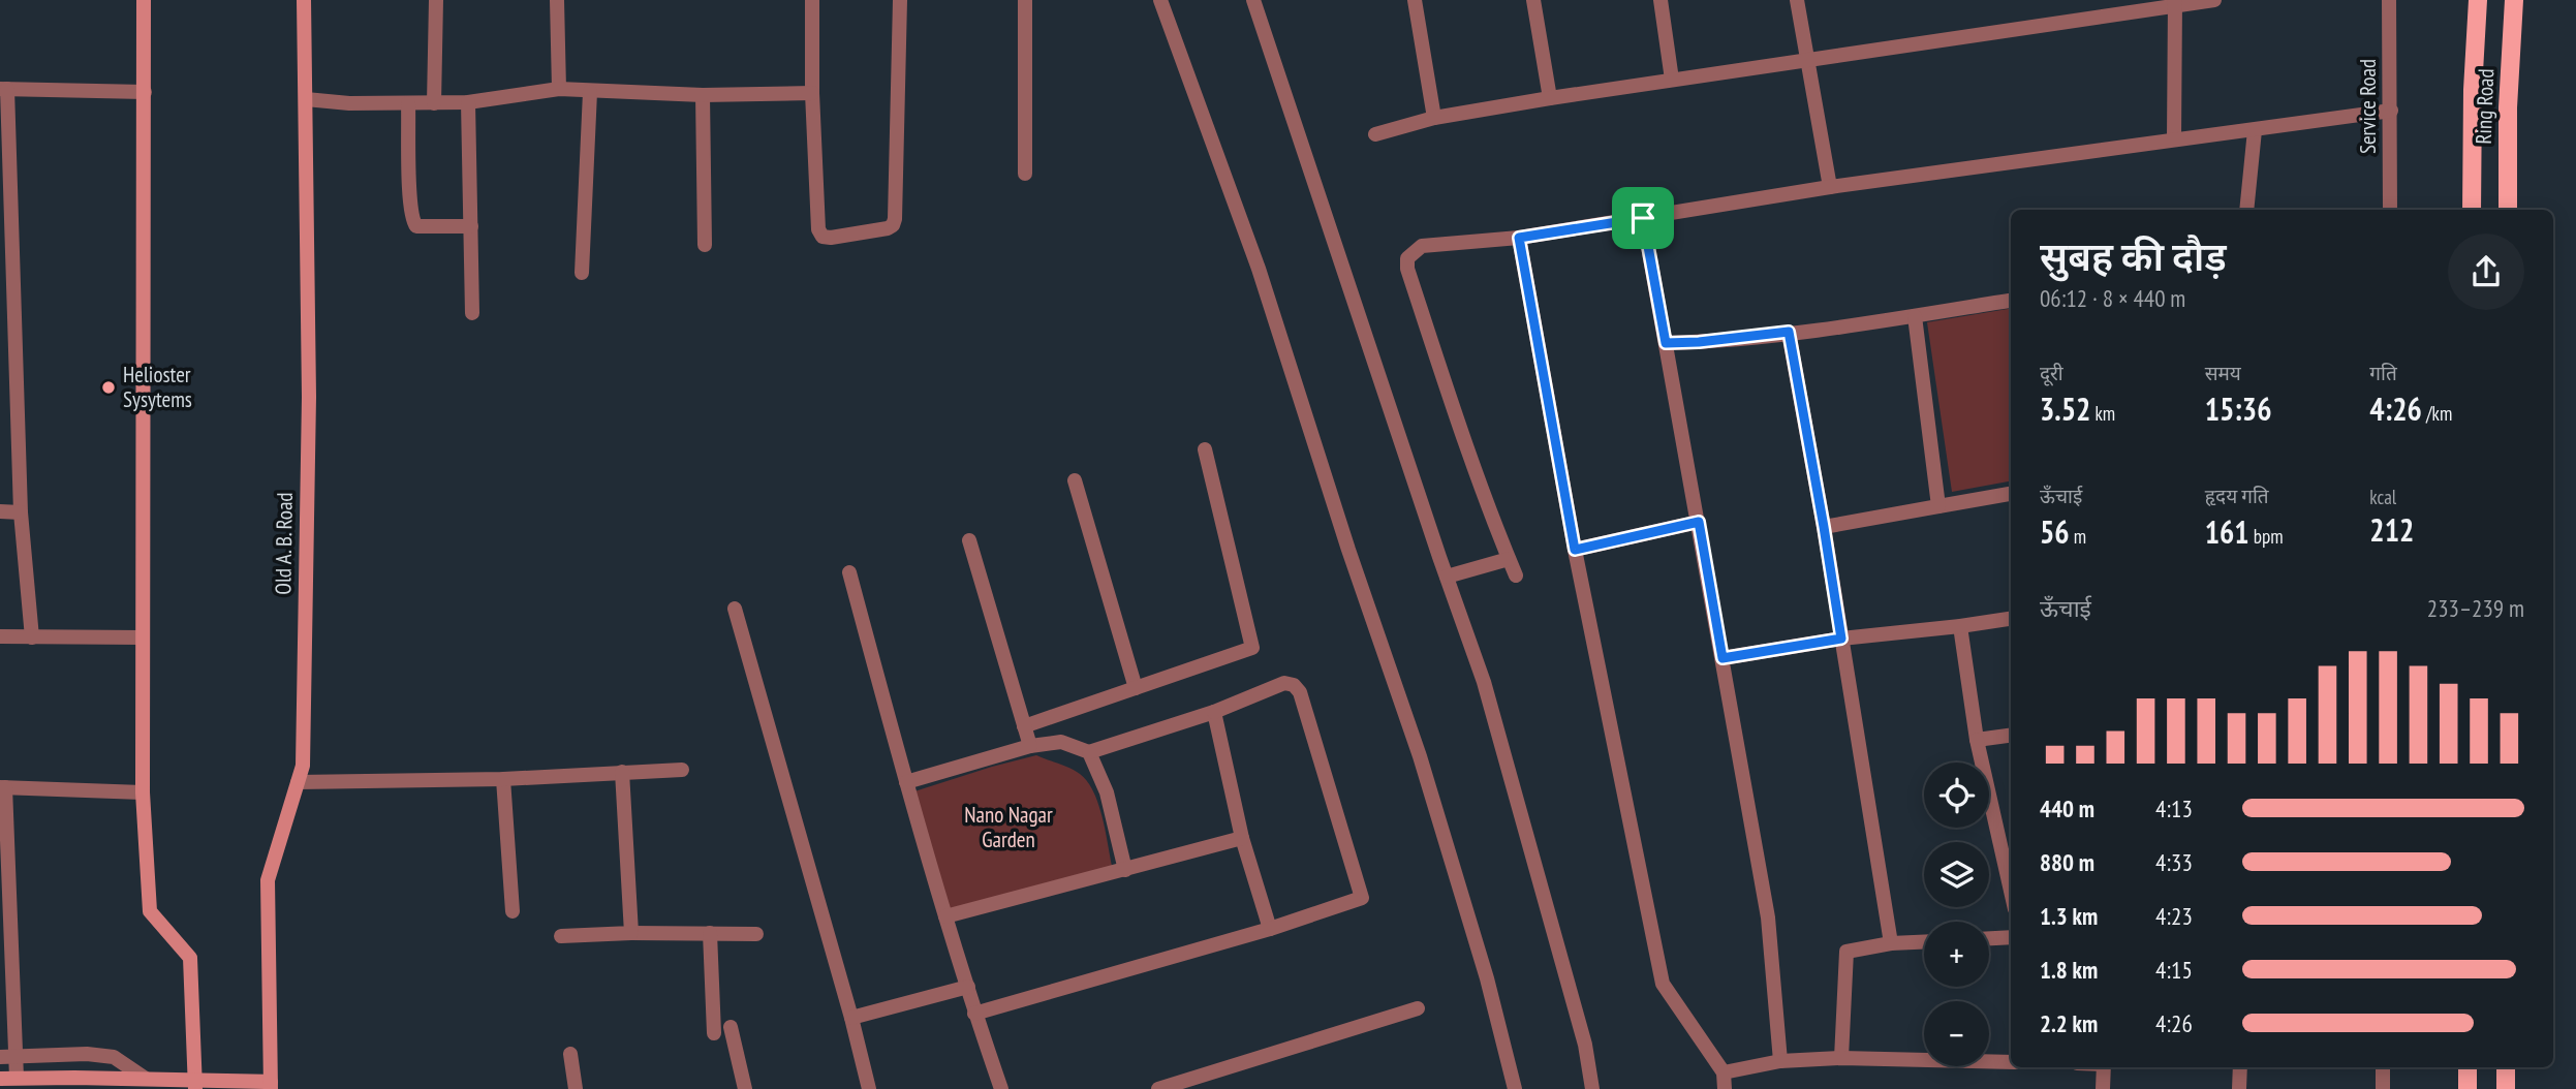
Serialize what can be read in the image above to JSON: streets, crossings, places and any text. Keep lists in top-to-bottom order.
{
  "streets": {
    "main road": ["Ring Road", "Old A. B. Road"],
    "street": ["Service Road"]
  },
  "parks": ["Nano Nagar Garden"],
  "places": ["Helioster Sysytems"],
  "page": {
    "heading": ["सुबह की दौड़", "06:12 · 8 × 440 m"],
    "stats": [
      ["दूरी", "3.52 km"],
      ["समय", "15:36"],
      ["गति", "4:26 /km"],
      ["ऊँचाई", "56 m"],
      ["हृदय गति", "161 bpm"],
      ["kcal", "212"]
    ],
    "chart": ["ऊँचाई", "233–239 m"],
    "map_buttons": ["+", "−"],
    "list": [
      {
        "name": "440 m",
        "note": "4:13"
      },
      {
        "name": "880 m",
        "note": "4:33"
      },
      {
        "name": "1.3 km",
        "note": "4:23"
      },
      {
        "name": "1.8 km",
        "note": "4:15"
      },
      {
        "name": "2.2 km",
        "note": "4:26"
      }
    ]
  }
}
